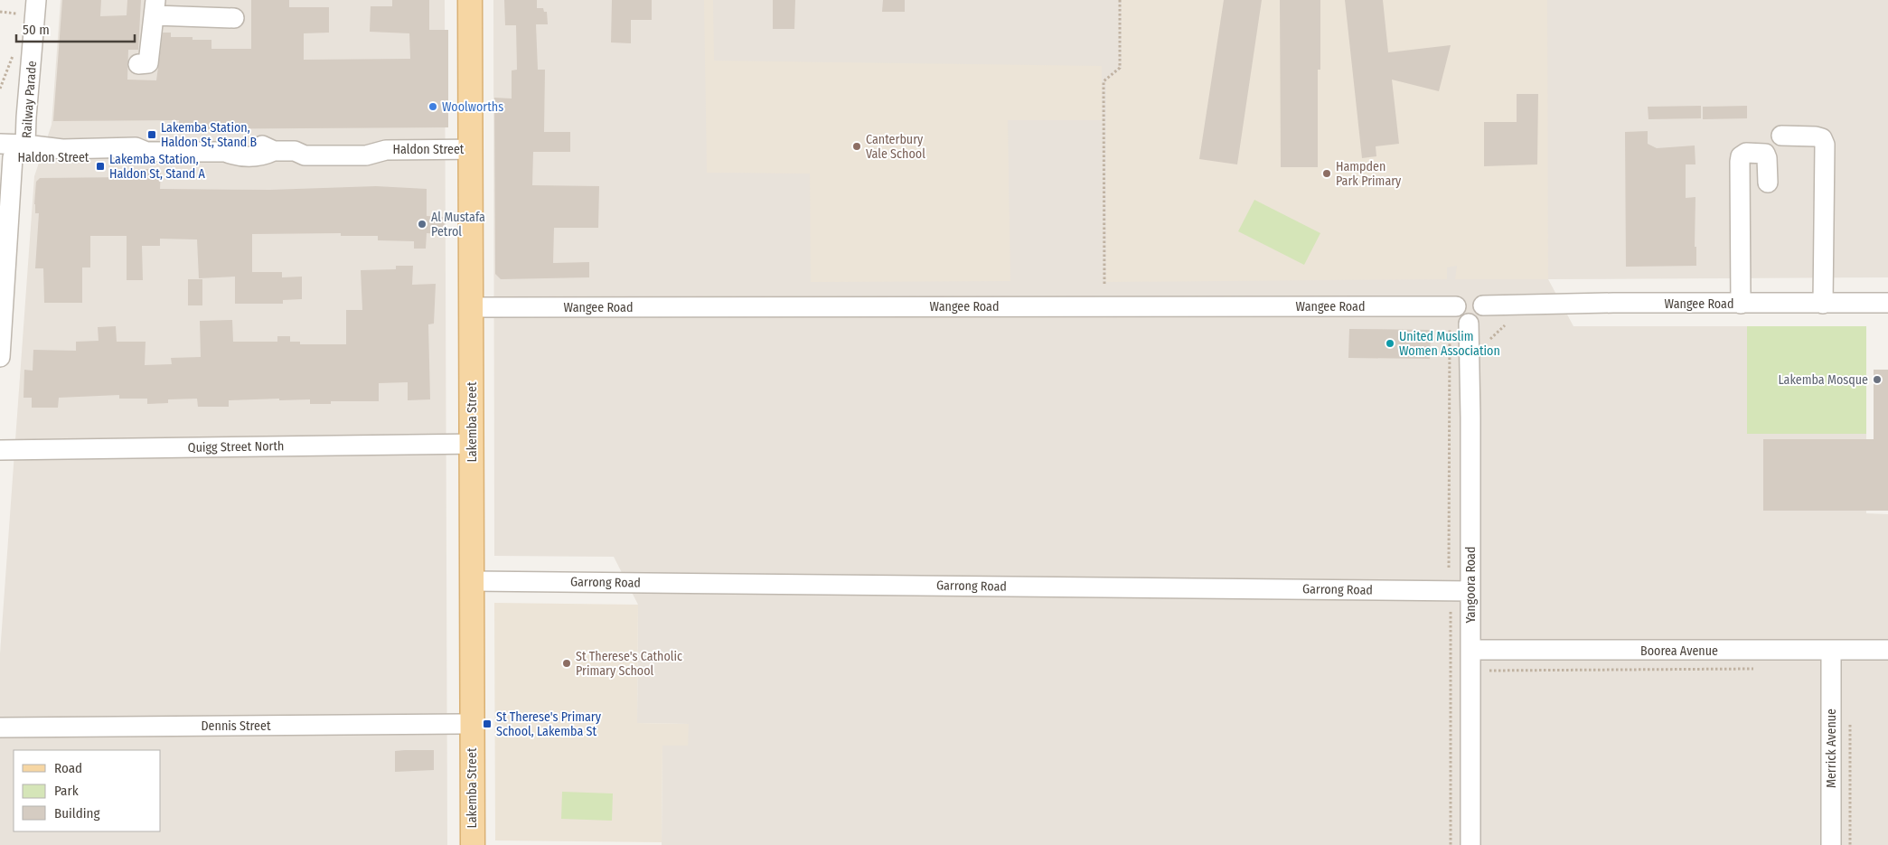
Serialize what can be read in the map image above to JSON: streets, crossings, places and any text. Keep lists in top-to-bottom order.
{
  "streets": {
    "main road": ["Lakemba Street"],
    "street": [
      "Railway Parade",
      "Haldon Street",
      "Wangee Road",
      "Quigg Street North",
      "Garrong Road",
      "Yangoora Road",
      "Boorea Avenue",
      "Dennis Street",
      "Merrick Avenue"
    ]
  },
  "crossings": [
    ["Railway Parade", "Haldon Street"],
    ["Haldon Street", "Lakemba Street"],
    ["Wangee Road", "Lakemba Street"],
    ["Lakemba Street", "Quigg Street North"],
    ["Lakemba Street", "Garrong Road"],
    ["Lakemba Street", "Dennis Street"],
    ["Garrong Road", "Yangoora Road"],
    ["Yangoora Road", "Boorea Avenue"],
    ["Boorea Avenue", "Merrick Avenue"]
  ],
  "places": {
    "other": [
      "Woolworths",
      "Canterbury Vale School",
      "Hampden Park Primary",
      "Al Mustafa Petrol",
      "United Muslim Women Association",
      "Lakemba Mosque",
      "St Therese's Catholic Primary School"
    ],
    "transit": ["Lakemba Station, Haldon St, Stand B", "Lakemba Station, Haldon St, Stand A", "St Therese's Primary School, Lakemba St"]
  },
  "legend": ["Road", "Park", "Building"],
  "scale_bar": "50 m"
}
